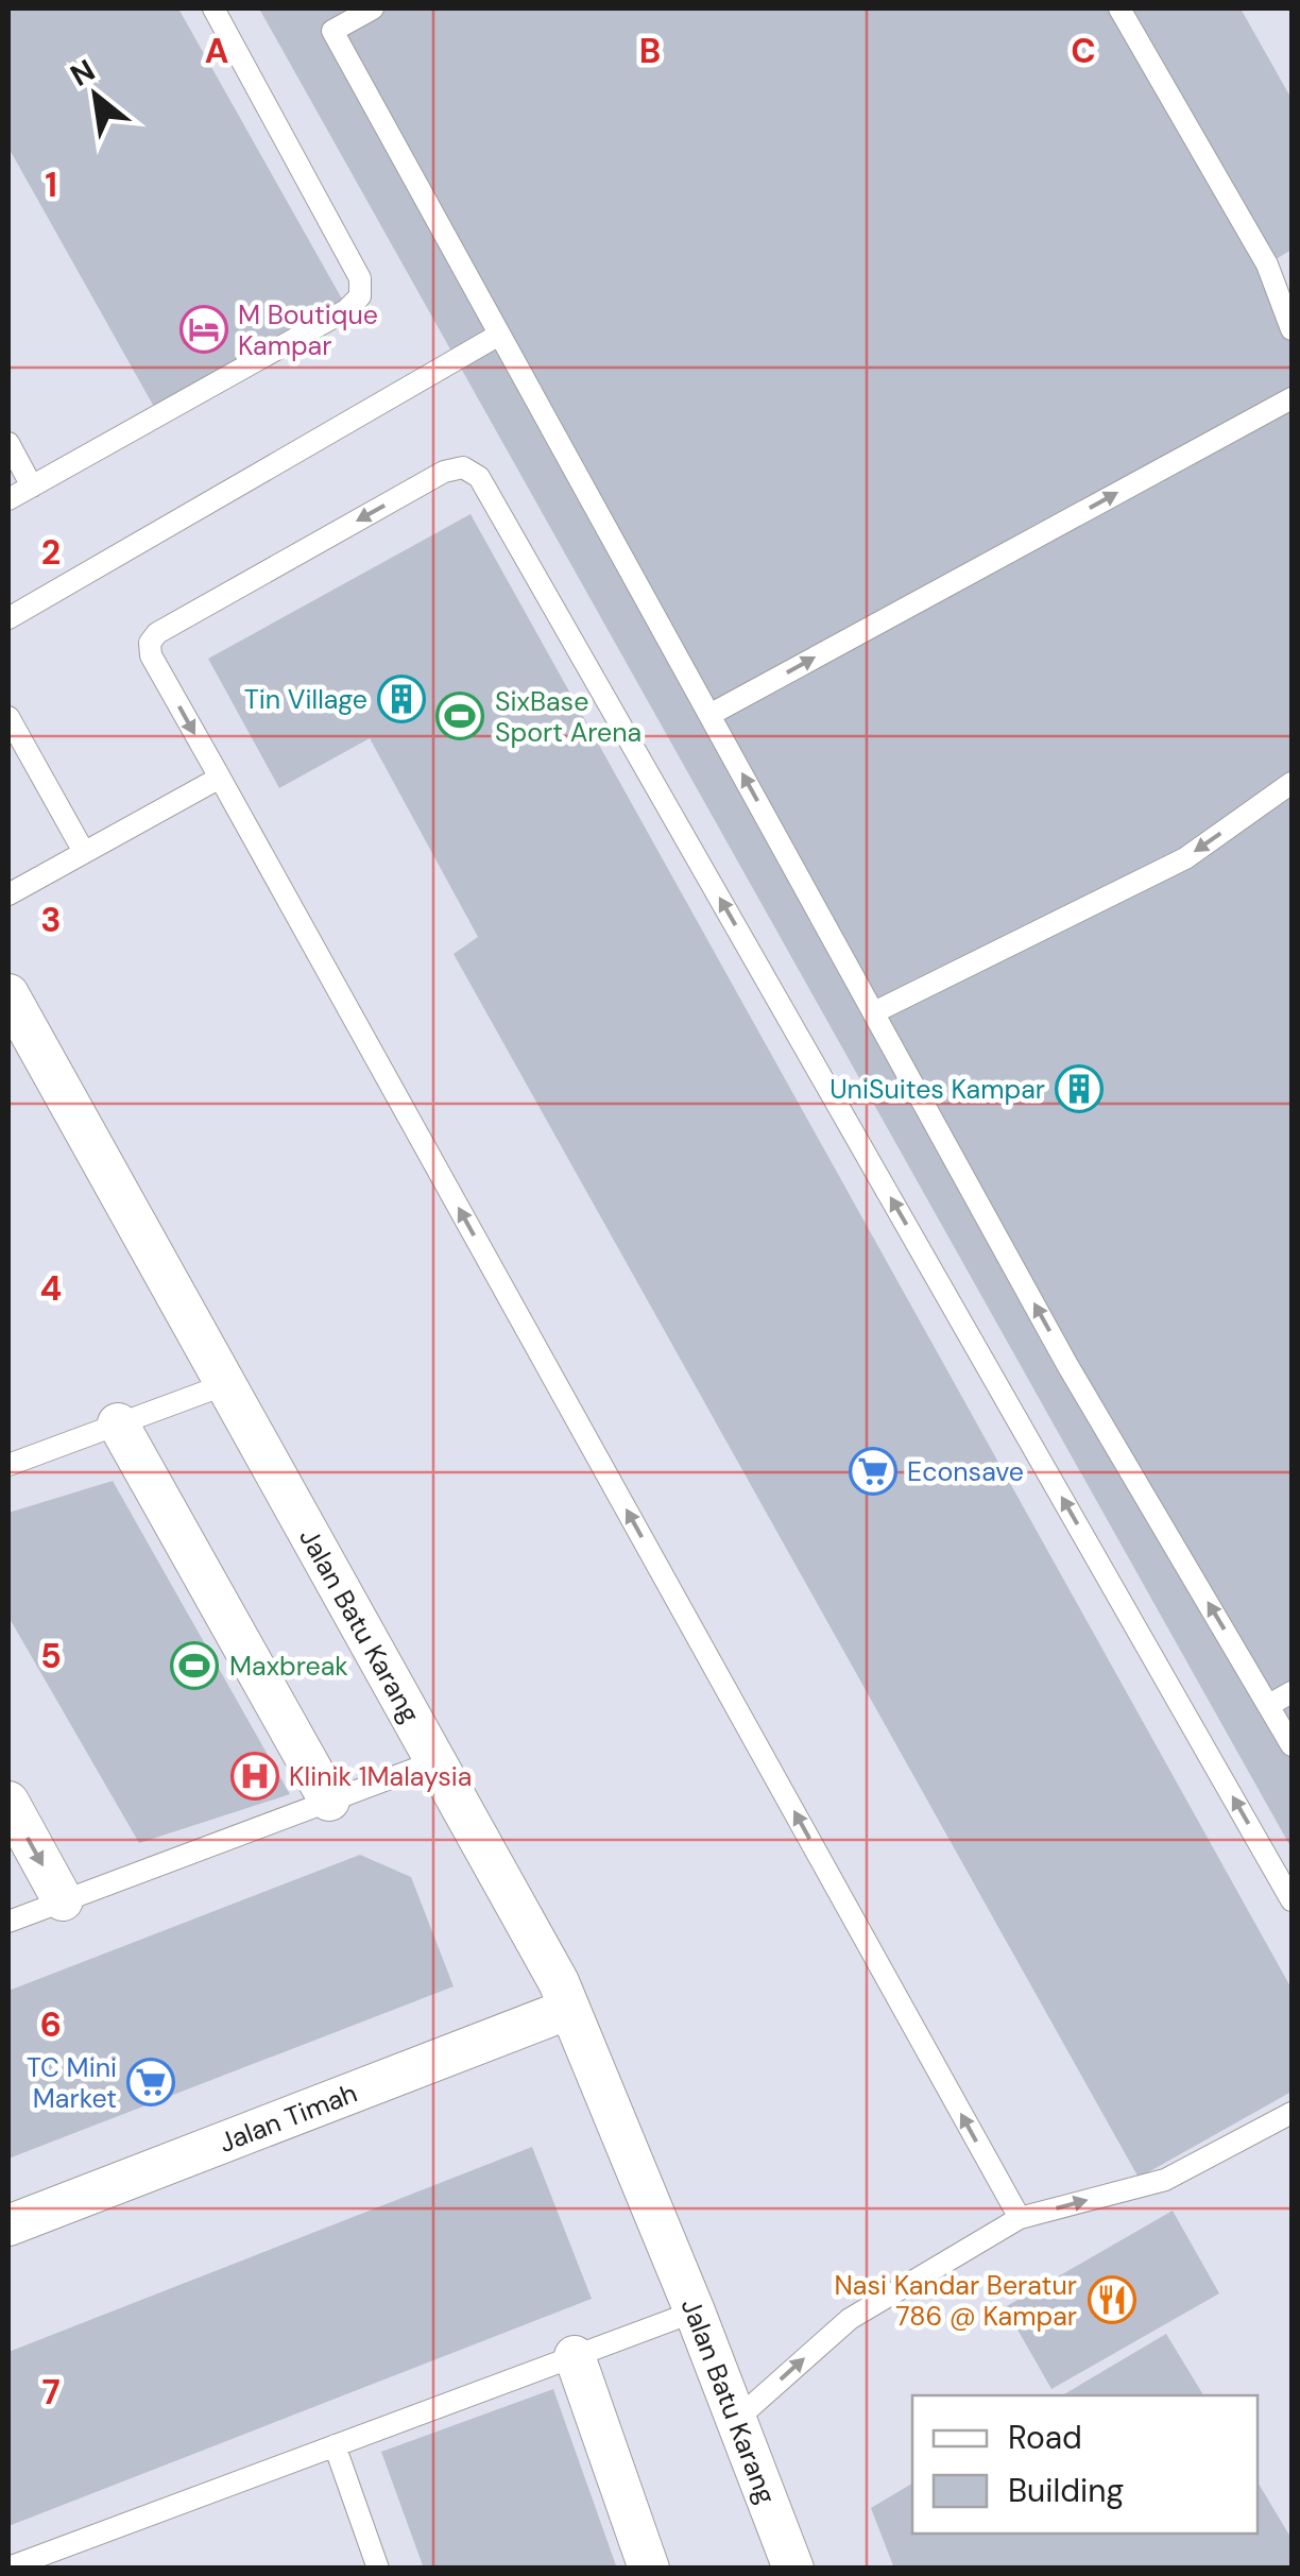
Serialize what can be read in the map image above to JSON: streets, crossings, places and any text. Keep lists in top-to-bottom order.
{
  "streets": {
    "street": ["Jalan Batu Karang", "Jalan Timah"]
  },
  "crossings": [
    ["Jalan Batu Karang", "Jalan Timah"]
  ],
  "places": {
    "hotel": ["M Boutique Kampar"],
    "building": ["Tin Village", "UniSuites Kampar"],
    "sports": ["SixBase Sport Arena", "Maxbreak"],
    "supermarket": ["Econsave", "TC Mini Market"],
    "hospital": ["Klinik 1Malaysia"],
    "restaurant": ["Nasi Kandar Beratur 786 @ Kampar"]
  },
  "legend": ["Road", "Building"],
  "north": "top left",
  "grid": {
    "columns": ["A", "B", "C"],
    "rows": [
      "1",
      "2",
      "3",
      "4",
      "5",
      "6",
      "7"
    ]
  }
}
